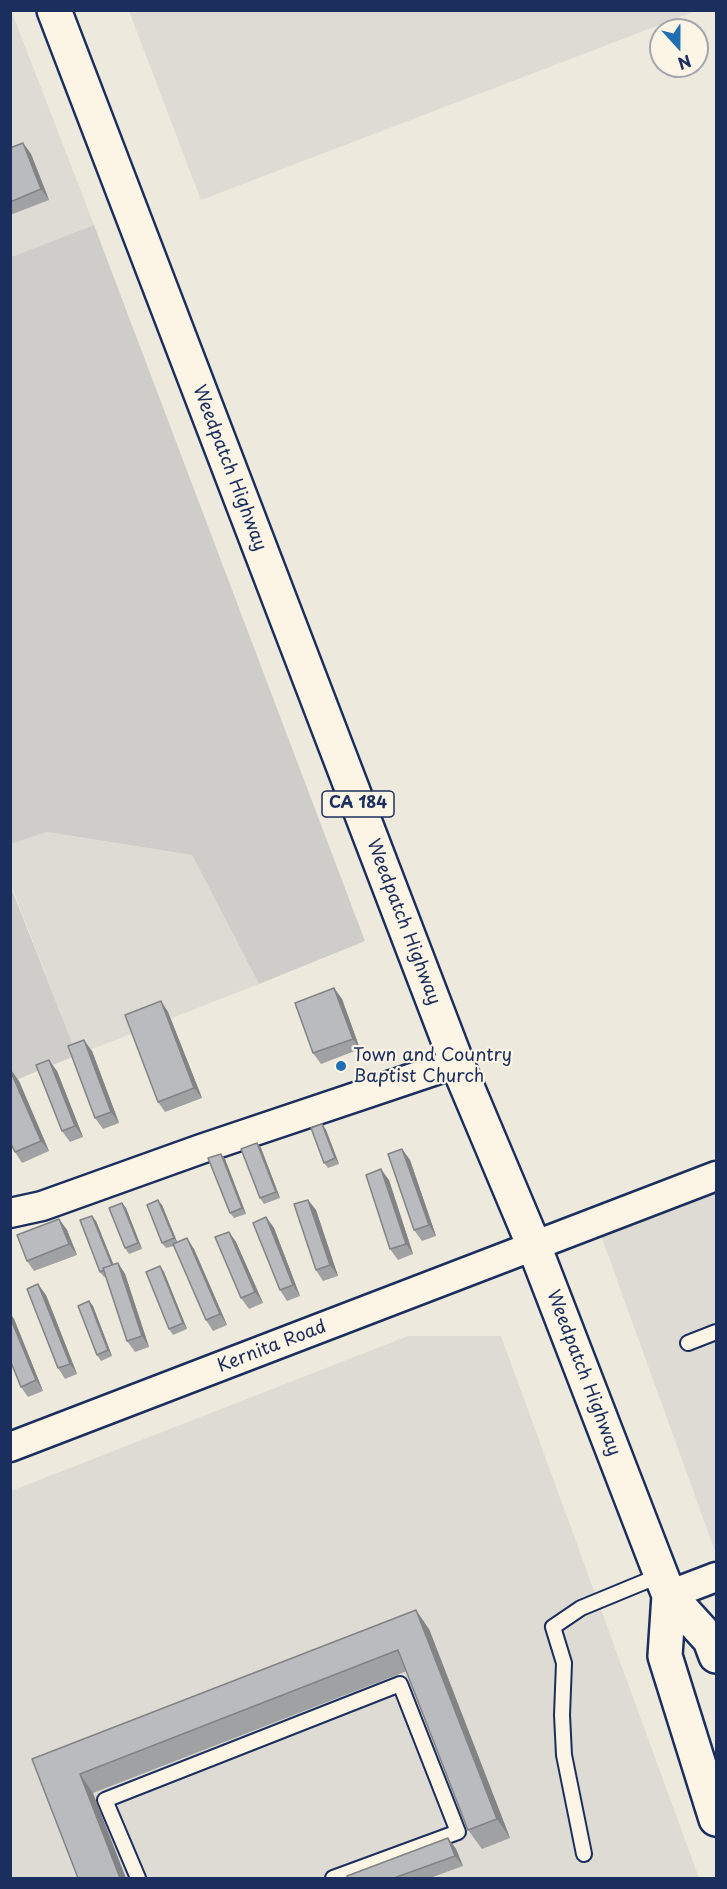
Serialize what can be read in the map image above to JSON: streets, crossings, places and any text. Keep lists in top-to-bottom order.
{
  "streets": {
    "main road": ["Weedpatch Highway", "CA 184"],
    "street": ["Kernita Road"]
  },
  "crossings": [
    ["Weedpatch Highway", "Kernita Road"]
  ],
  "places": ["Town and Country Baptist Church"],
  "north": "bottom"
}
